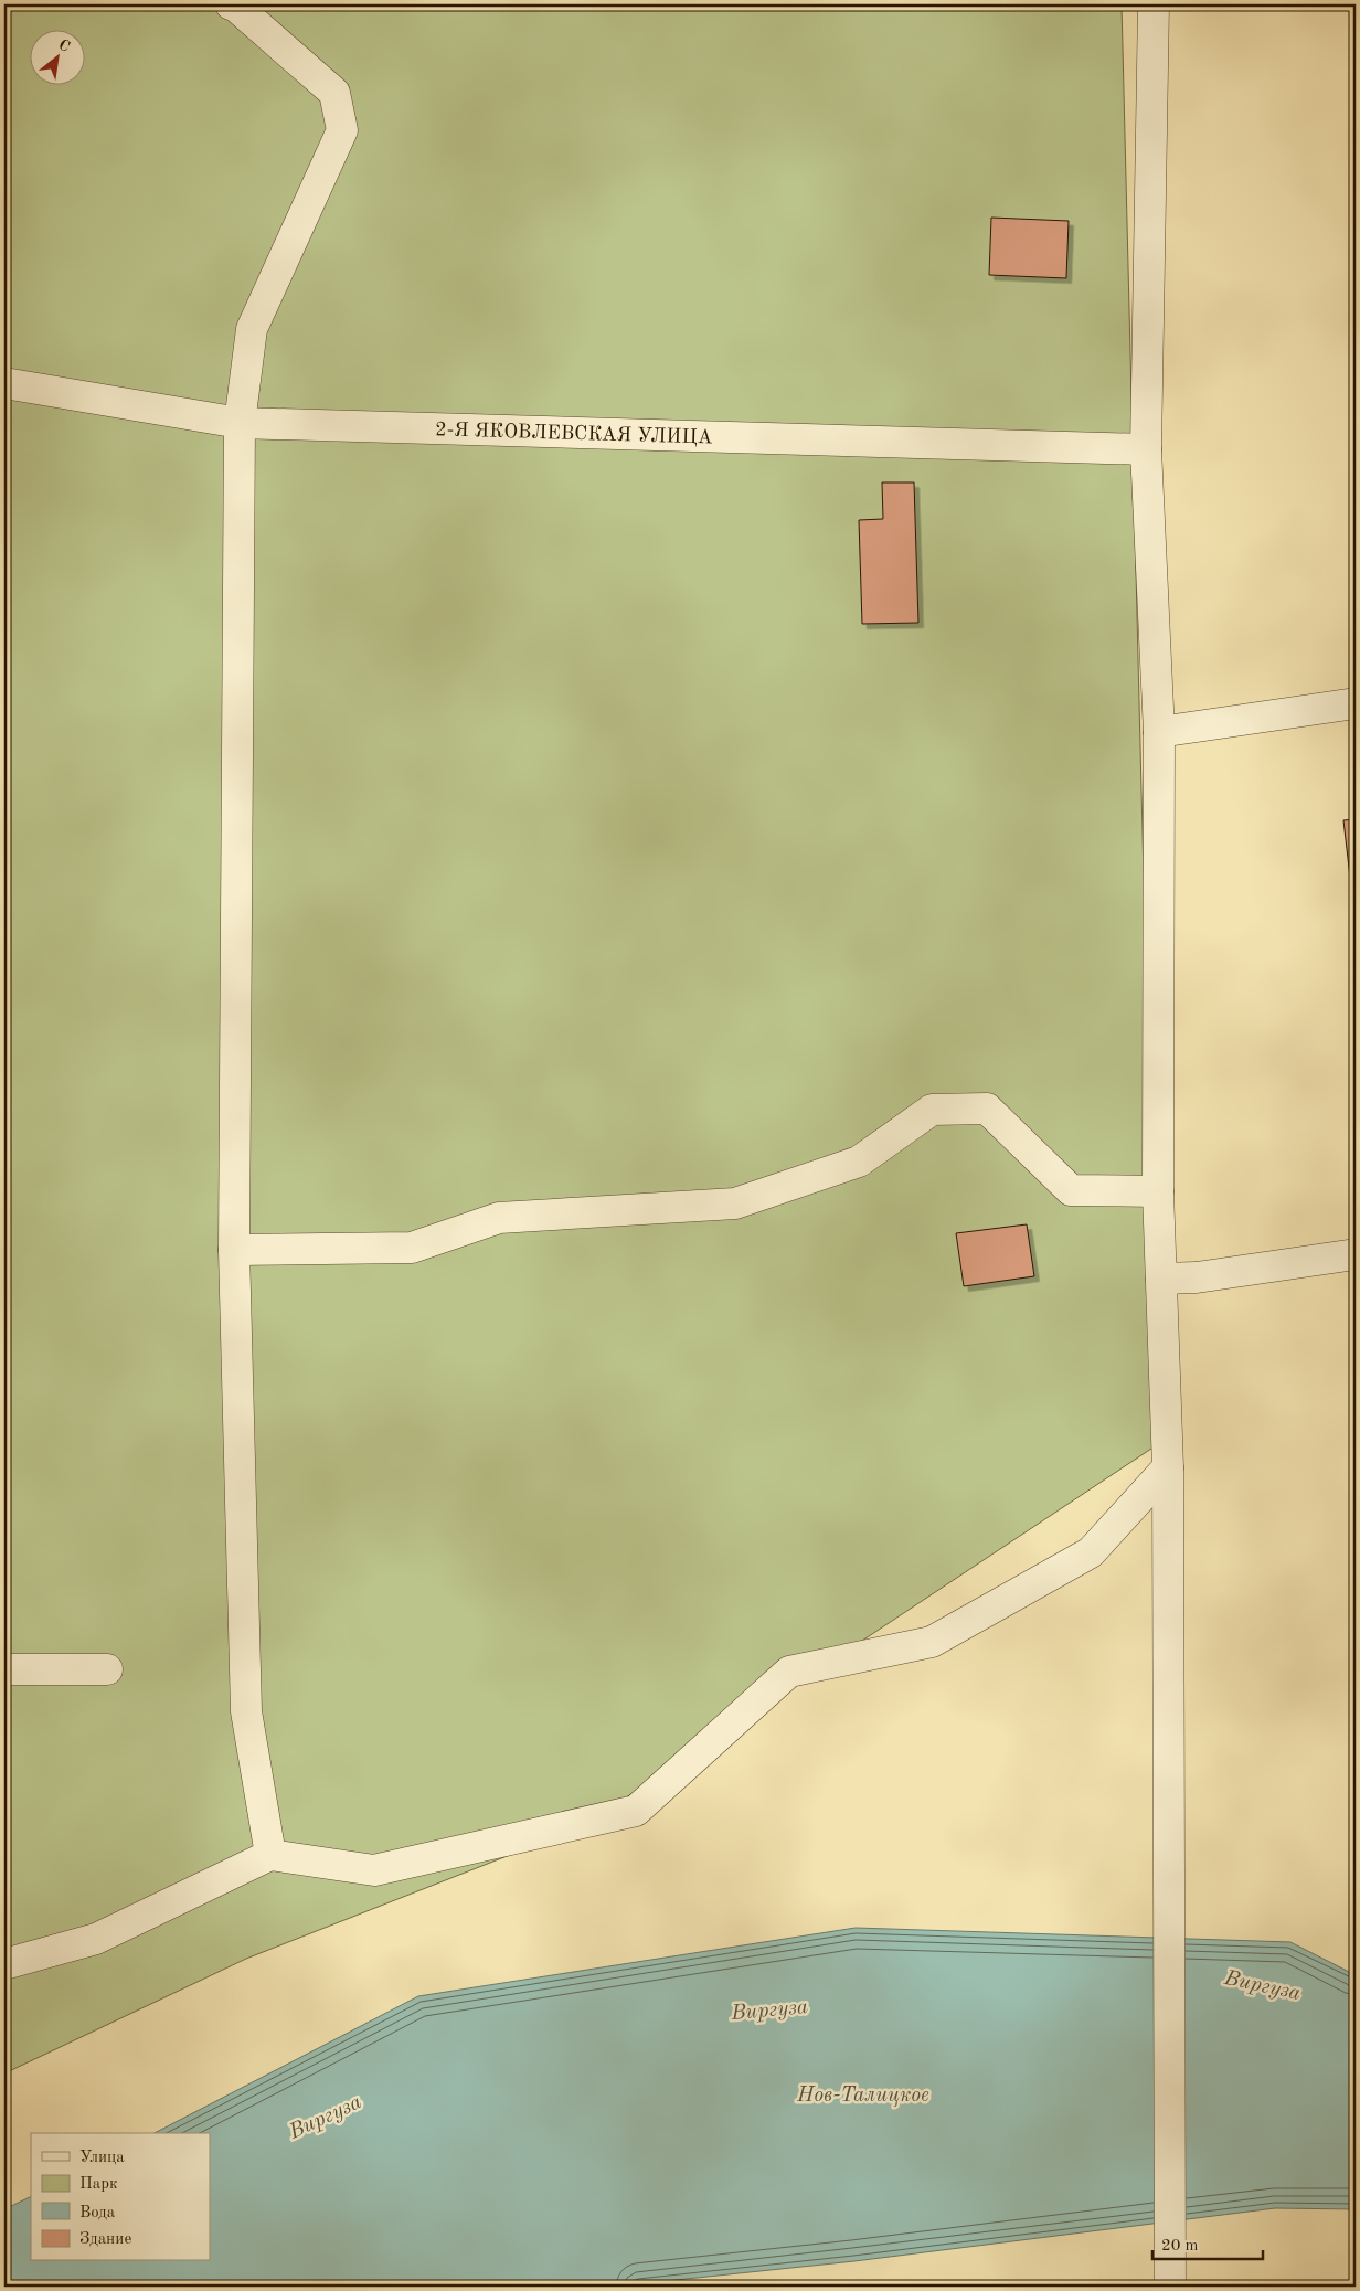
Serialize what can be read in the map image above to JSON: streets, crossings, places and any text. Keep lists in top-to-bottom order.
{
  "streets": {
    "street": ["2-Я ЯКОВЛЕВСКАЯ УЛИЦА"]
  },
  "water": ["Виргуза", "Нов-Талицкое"],
  "legend": [
    "Улица",
    "Парк",
    "Вода",
    "Здание"
  ],
  "scale_bar": "20 m",
  "north": "top right"
}
